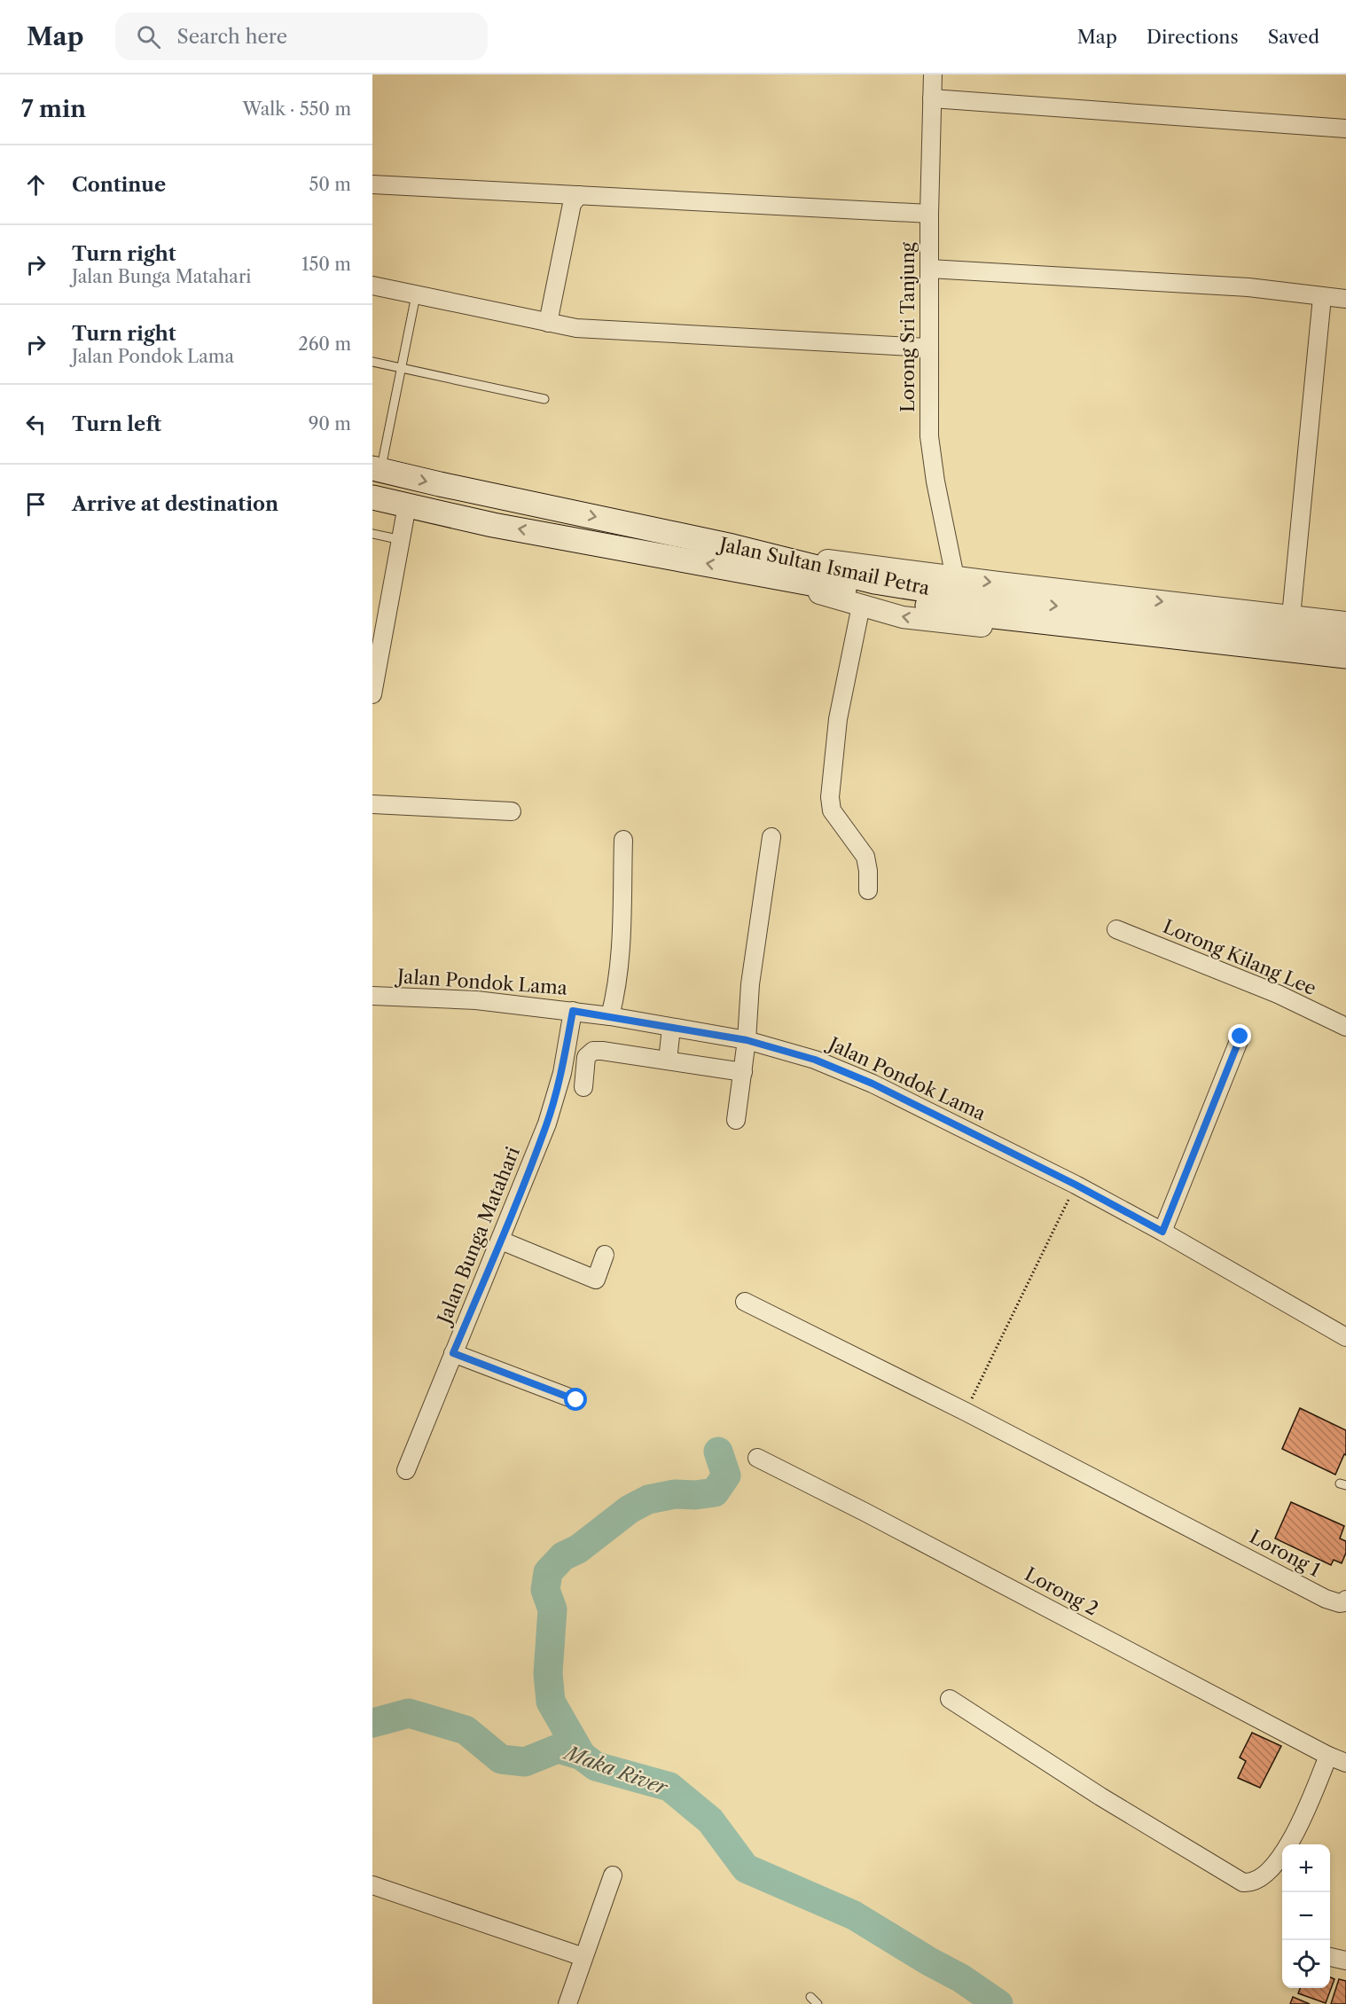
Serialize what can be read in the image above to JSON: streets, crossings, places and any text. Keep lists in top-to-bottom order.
{
  "streets": {
    "main road": ["Jalan Sultan Ismail Petra"],
    "street": [
      "Lorong Sri Tanjung",
      "Lorong Kilang Lee",
      "Jalan Pondok Lama",
      "Jalan Bunga Matahari",
      "Lorong 1",
      "Lorong 2"
    ]
  },
  "crossings": [
    ["Lorong Sri Tanjung", "Jalan Sultan Ismail Petra"],
    ["Jalan Pondok Lama", "Jalan Bunga Matahari"]
  ],
  "water": ["Maka River"],
  "page": {
    "header": "Map",
    "search": "Search here",
    "nav": ["Map", "Directions", "Saved"],
    "heading": ["7 min", "Walk · 550 m"],
    "list": [
      ["Continue", "50 m"],
      ["Turn right", "Jalan Bunga Matahari", "150 m"],
      ["Turn right", "Jalan Pondok Lama", "260 m"],
      ["Turn left", "90 m"],
      "Arrive at destination"
    ],
    "map_buttons": ["+", "−"]
  }
}
